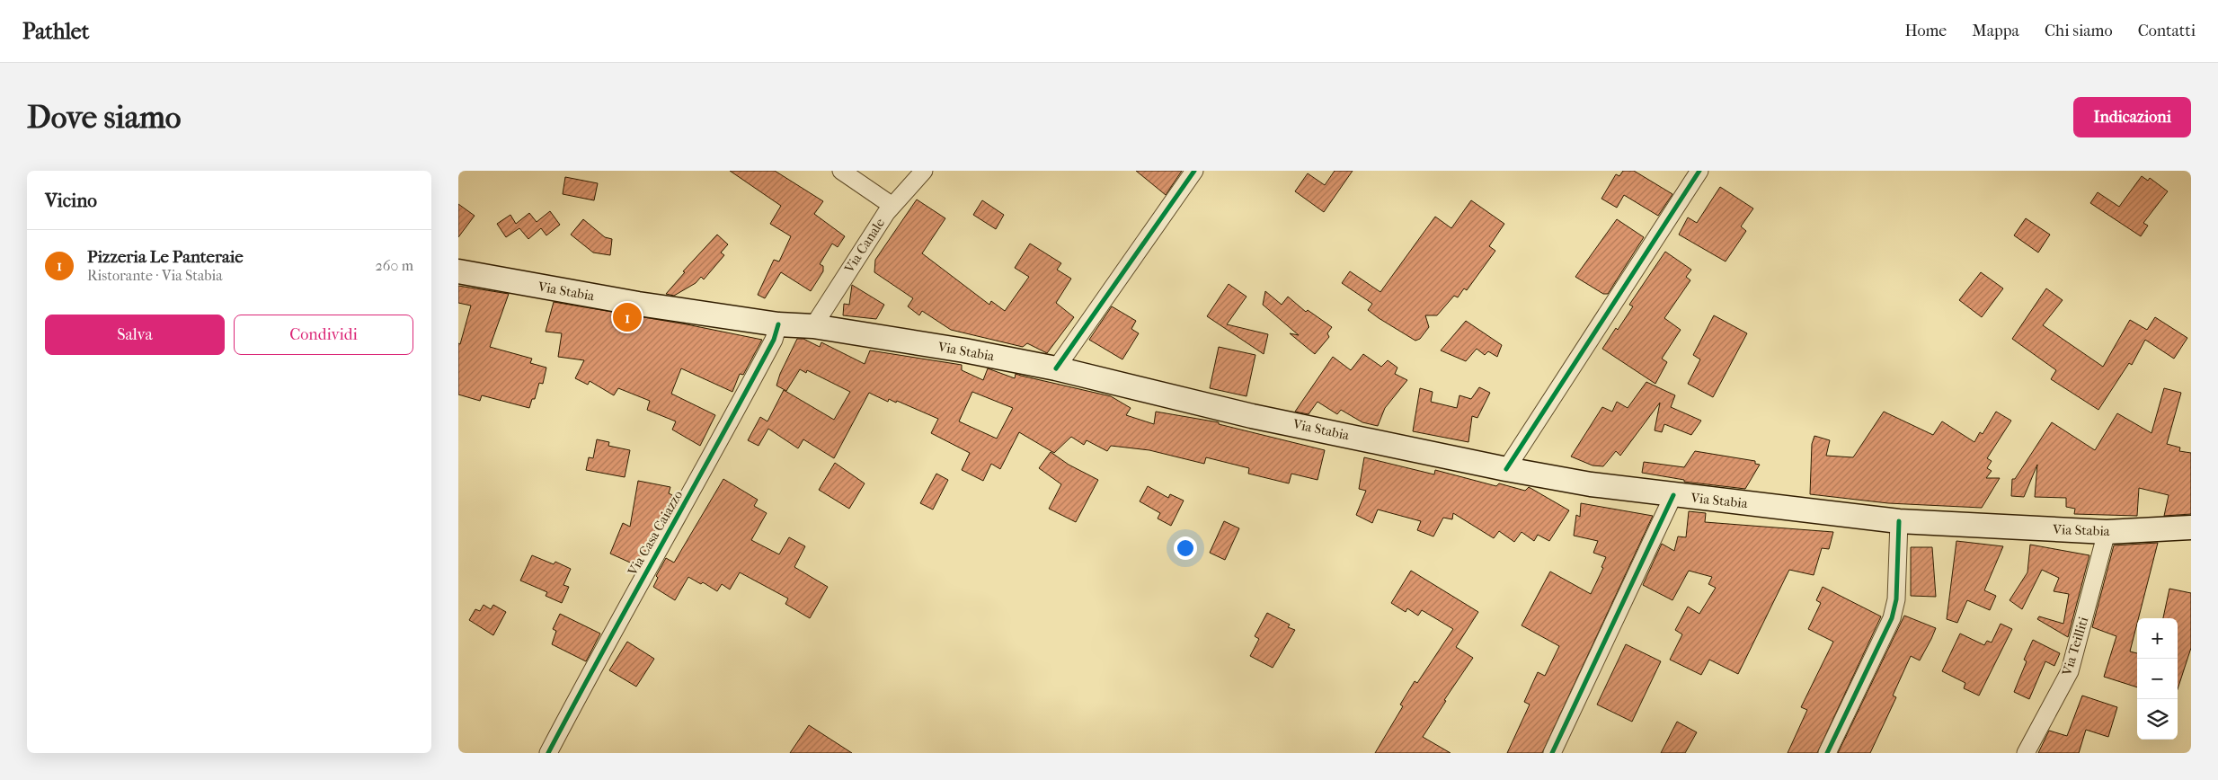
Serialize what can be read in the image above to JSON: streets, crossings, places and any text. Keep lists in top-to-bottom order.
{
  "streets": {
    "main road": ["Via Stabia"],
    "street": ["Via Canale", "Via Casa Caiazzo", "Via Teilliti"]
  },
  "crossings": [
    ["Via Canale", "Via Stabia"],
    ["Via Stabia", "Via Casa Caiazzo"],
    ["Via Stabia", "Via Teilliti"]
  ],
  "page": {
    "header": "Pathlet",
    "nav": [
      "Home",
      "Mappa",
      "Chi siamo",
      "Contatti"
    ],
    "buttons": [
      "Indicazioni",
      ["Salva", "Condividi"]
    ],
    "title": "Dove siamo",
    "heading": "Vicino",
    "list": [
      {
        "mark": "1",
        "name": "Pizzeria Le Panteraie",
        "note": "Ristorante · Via Stabia",
        "value": "260 m"
      }
    ],
    "pins": "1",
    "map_buttons": ["+", "−"]
  }
}
